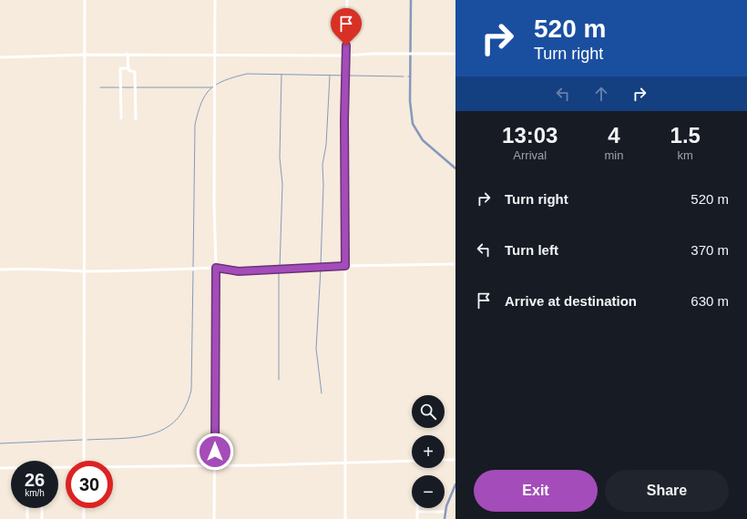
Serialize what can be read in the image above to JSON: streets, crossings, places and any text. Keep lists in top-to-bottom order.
{
  "page": {
    "turn": ["520 m", "Turn right"],
    "eta": [
      "13:03",
      "Arrival",
      "4",
      "min",
      "1.5",
      "km"
    ],
    "list": [
      {
        "name": "Turn right",
        "value": "520 m"
      },
      {
        "name": "Turn left",
        "value": "370 m"
      },
      {
        "name": "Arrive at destination",
        "value": "630 m"
      }
    ],
    "map_buttons": ["+", "−"],
    "speed": "26 km/h",
    "limit": "30",
    "buttons": ["Exit", "Share"]
  }
}
